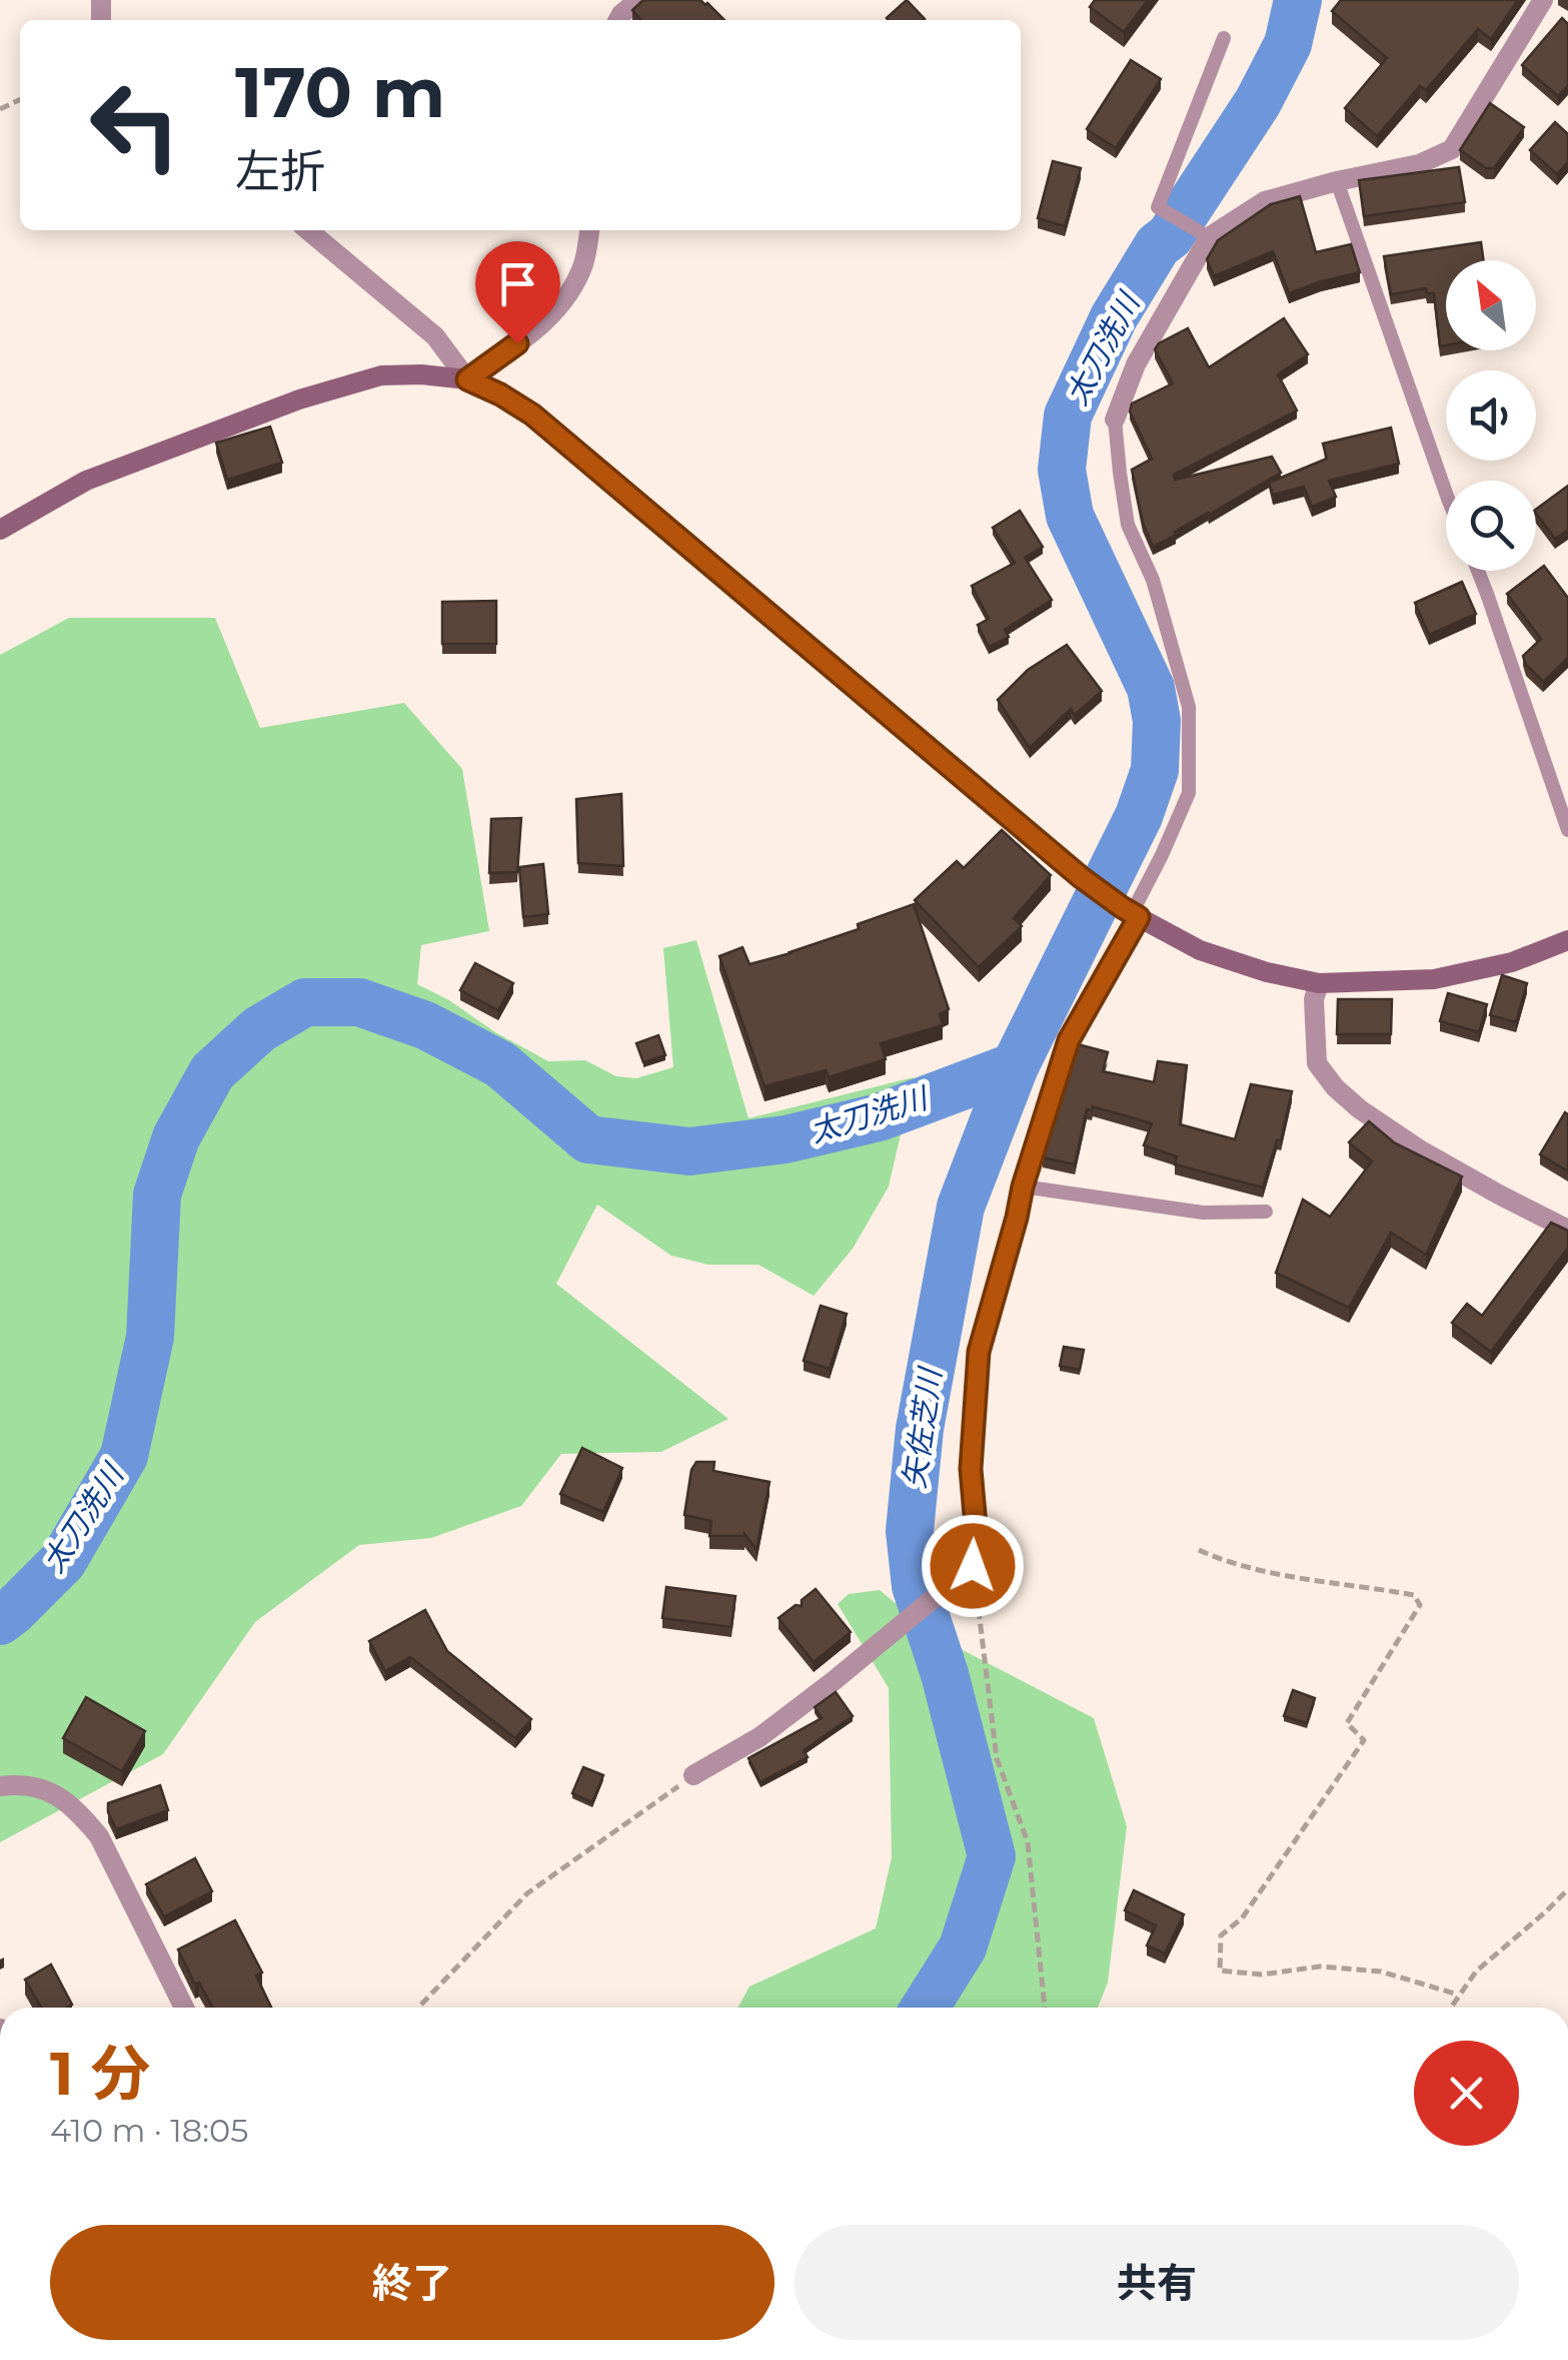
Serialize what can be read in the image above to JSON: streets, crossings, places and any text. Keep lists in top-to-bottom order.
{
  "water": ["太刀洗川", "矢佐芝川"],
  "north": "top left",
  "page": {
    "turn": ["170 m", "左折"],
    "heading": ["1 分", "410 m · 18:05"],
    "buttons": ["終了", "共有"]
  }
}
